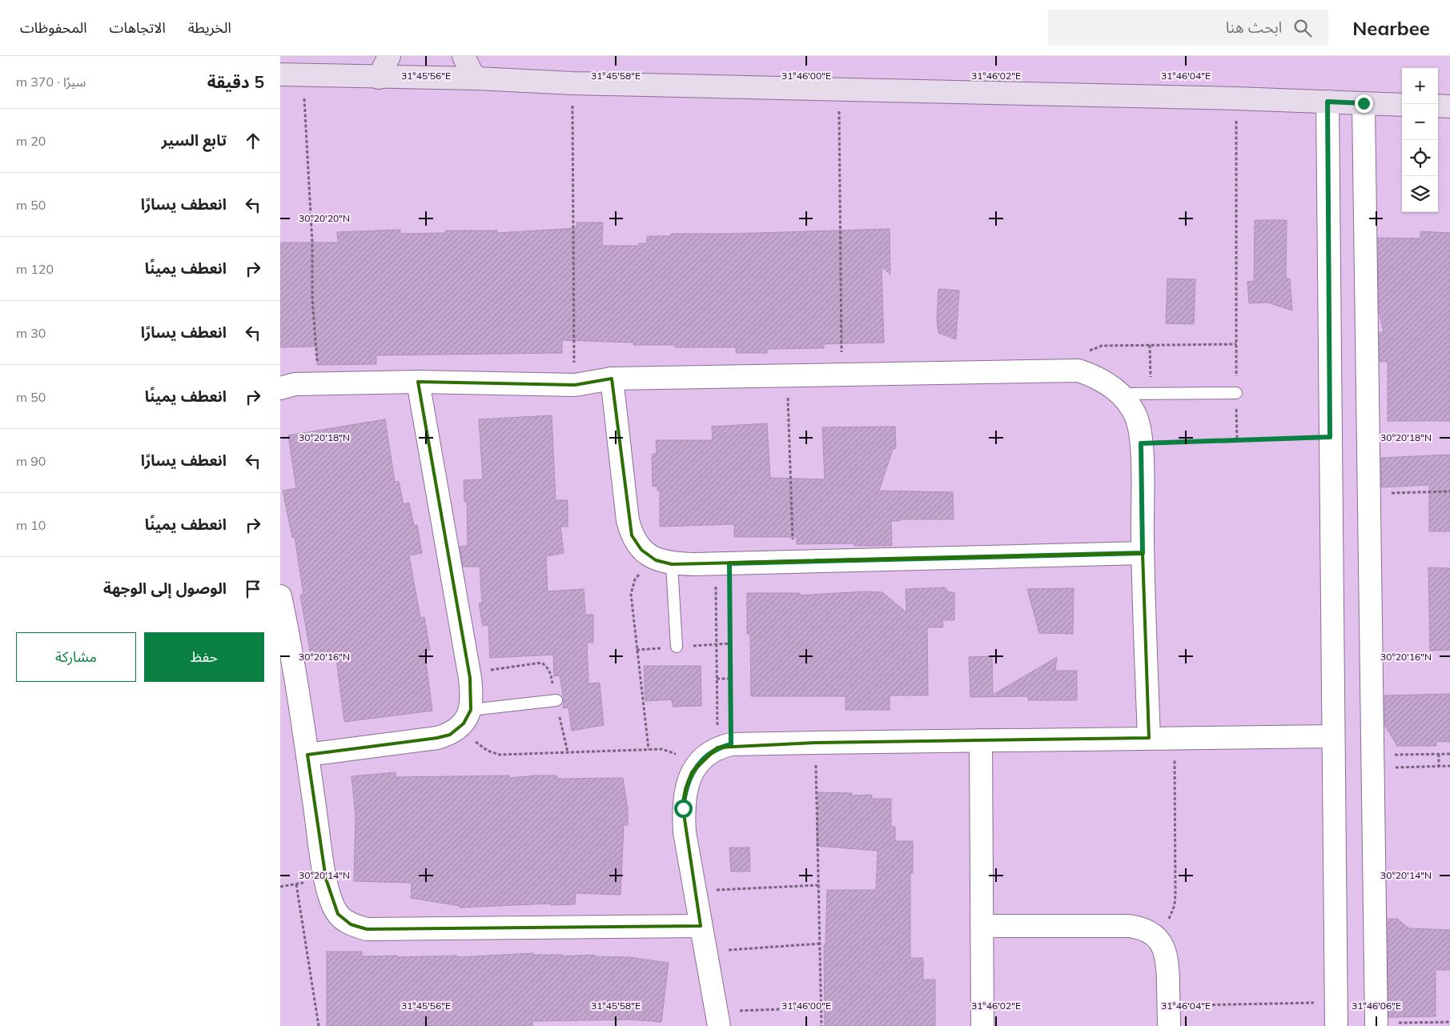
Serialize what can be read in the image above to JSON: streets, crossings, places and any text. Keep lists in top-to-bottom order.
{
  "page": {
    "header": "Nearbee",
    "search": "ابحث هنا",
    "nav": ["الخريطة", "الاتجاهات", "المحفوظات"],
    "heading": ["5 دقيقة", "سيرًا · 370 m"],
    "map_buttons": ["+", "−"],
    "list": [
      ["تابع السير", "20 m"],
      ["انعطف يسارًا", "50 m"],
      ["انعطف يمينًا", "120 m"],
      ["انعطف يسارًا", "30 m"],
      ["انعطف يمينًا", "50 m"],
      ["انعطف يسارًا", "90 m"],
      ["انعطف يمينًا", "10 m"],
      "الوصول إلى الوجهة"
    ],
    "buttons": ["حفظ", "مشاركة"]
  },
  "coordinates": [
    "31°45'56\"E",
    "31°45'58\"E",
    "31°46'00\"E",
    "31°46'02\"E",
    "31°46'04\"E",
    "30°20'20\"N",
    "30°20'18\"N",
    "30°20'16\"N",
    "30°20'14\"N",
    "31°46'06\"E"
  ]
}
